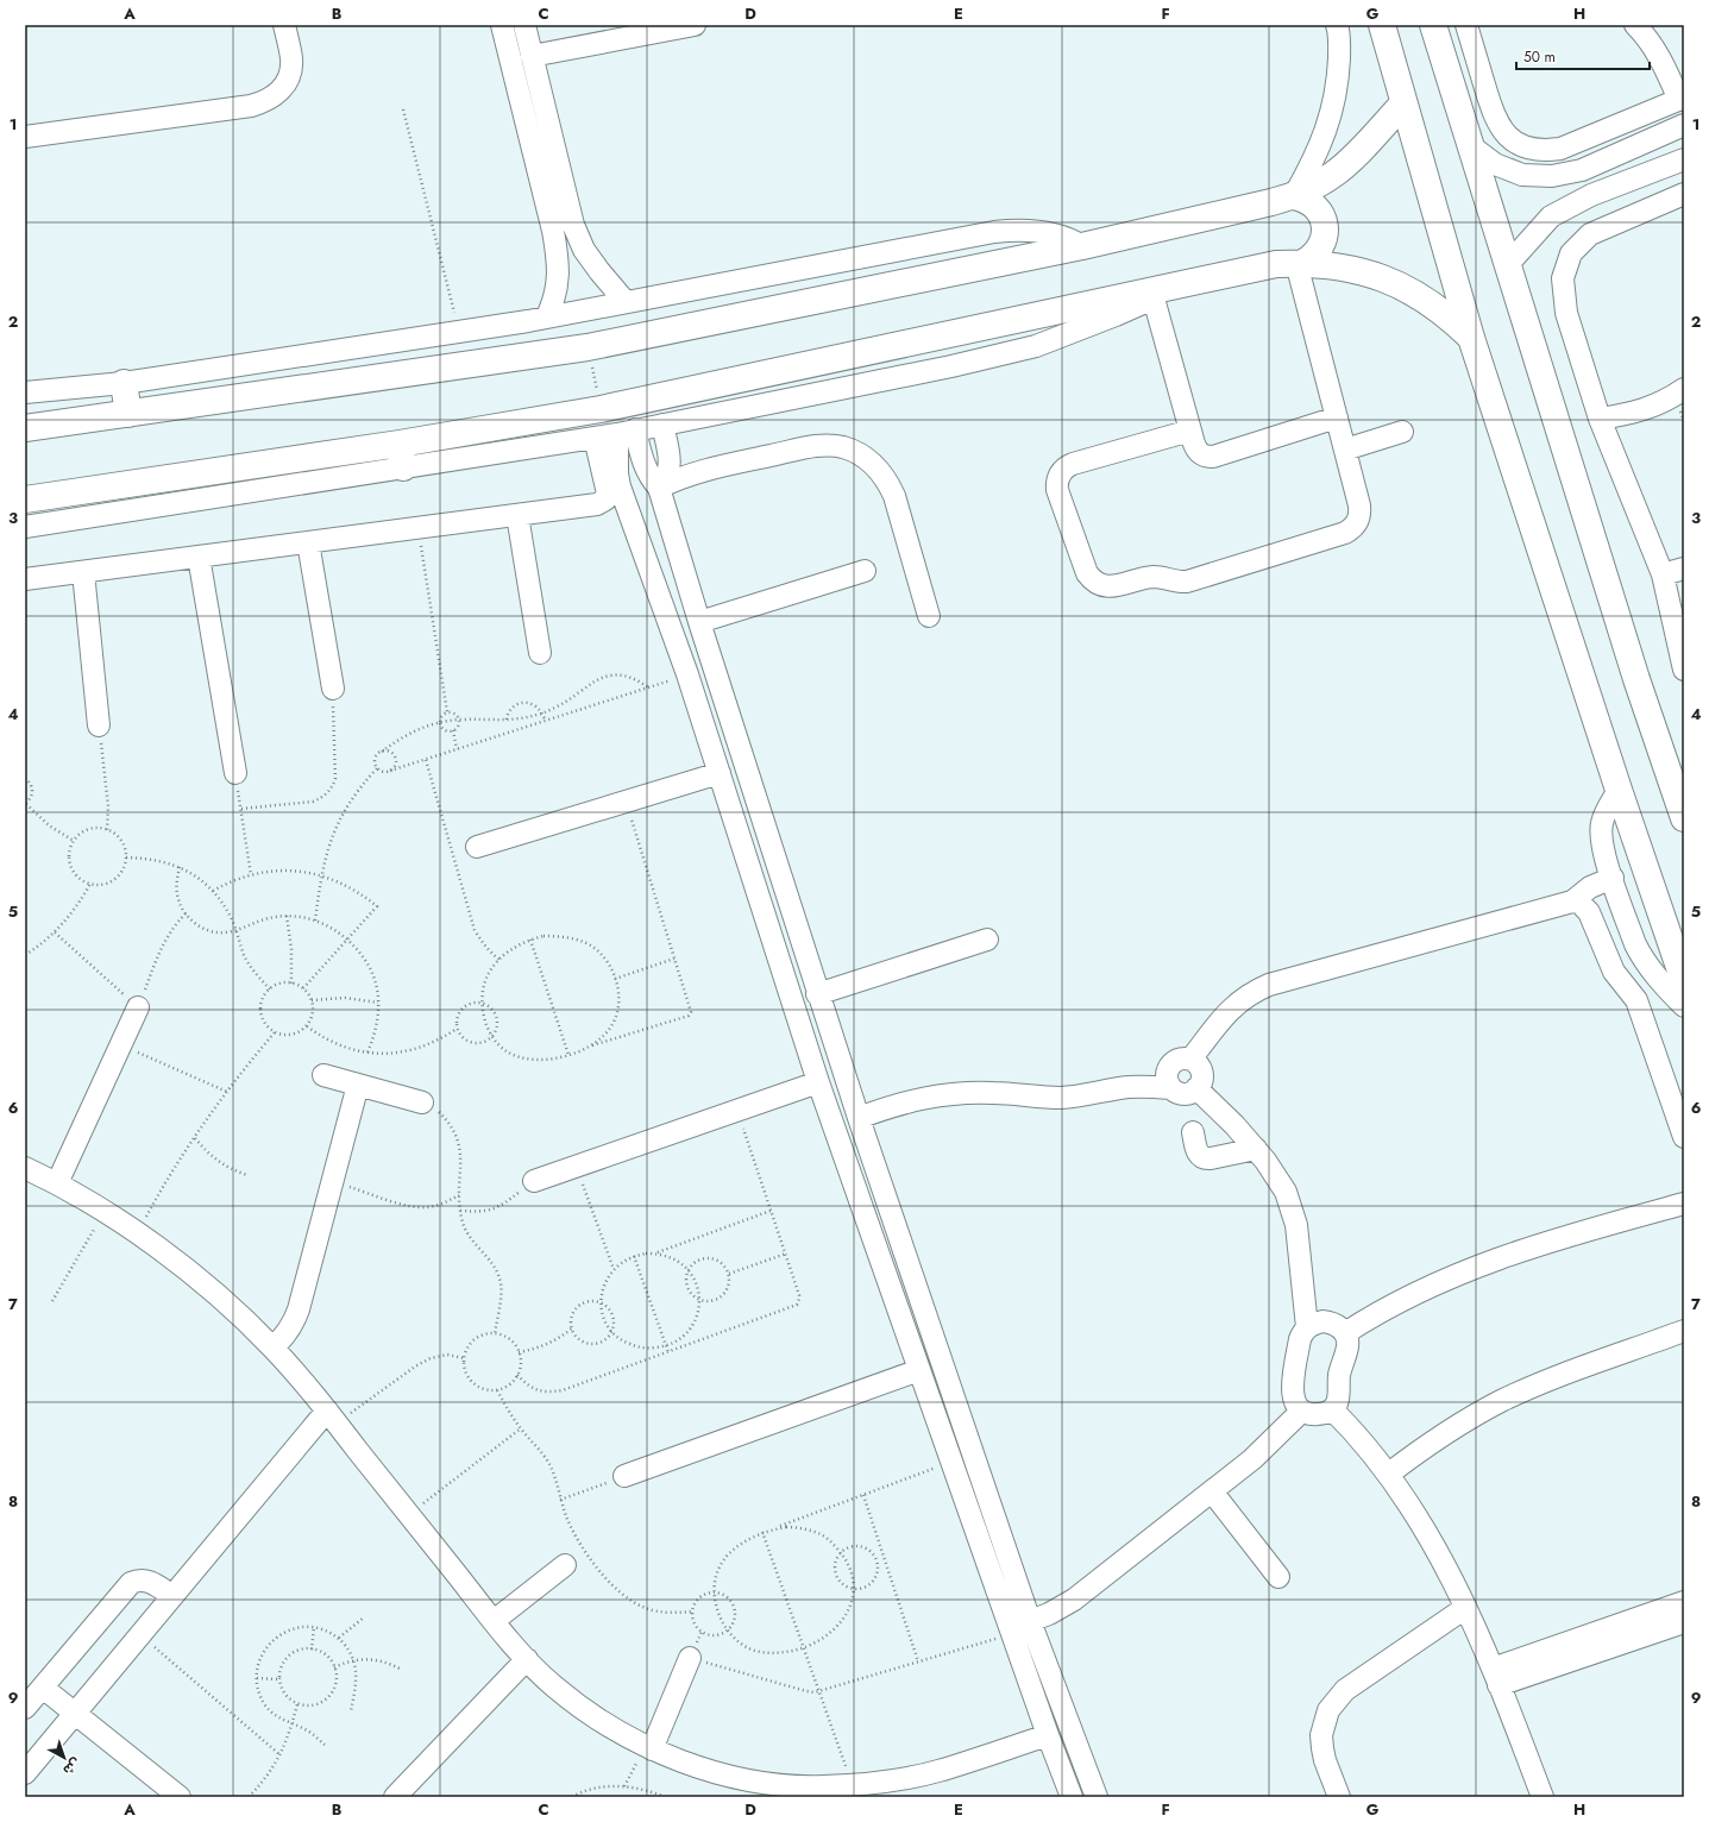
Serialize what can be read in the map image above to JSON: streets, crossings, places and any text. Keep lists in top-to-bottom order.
{
  "scale_bar": "50 m",
  "north": "bottom right",
  "grid": {
    "columns": [
      "A",
      "B",
      "C",
      "D",
      "E",
      "F",
      "G",
      "H"
    ],
    "rows": [
      "1",
      "2",
      "3",
      "4",
      "5",
      "6",
      "7",
      "8",
      "9"
    ]
  }
}
